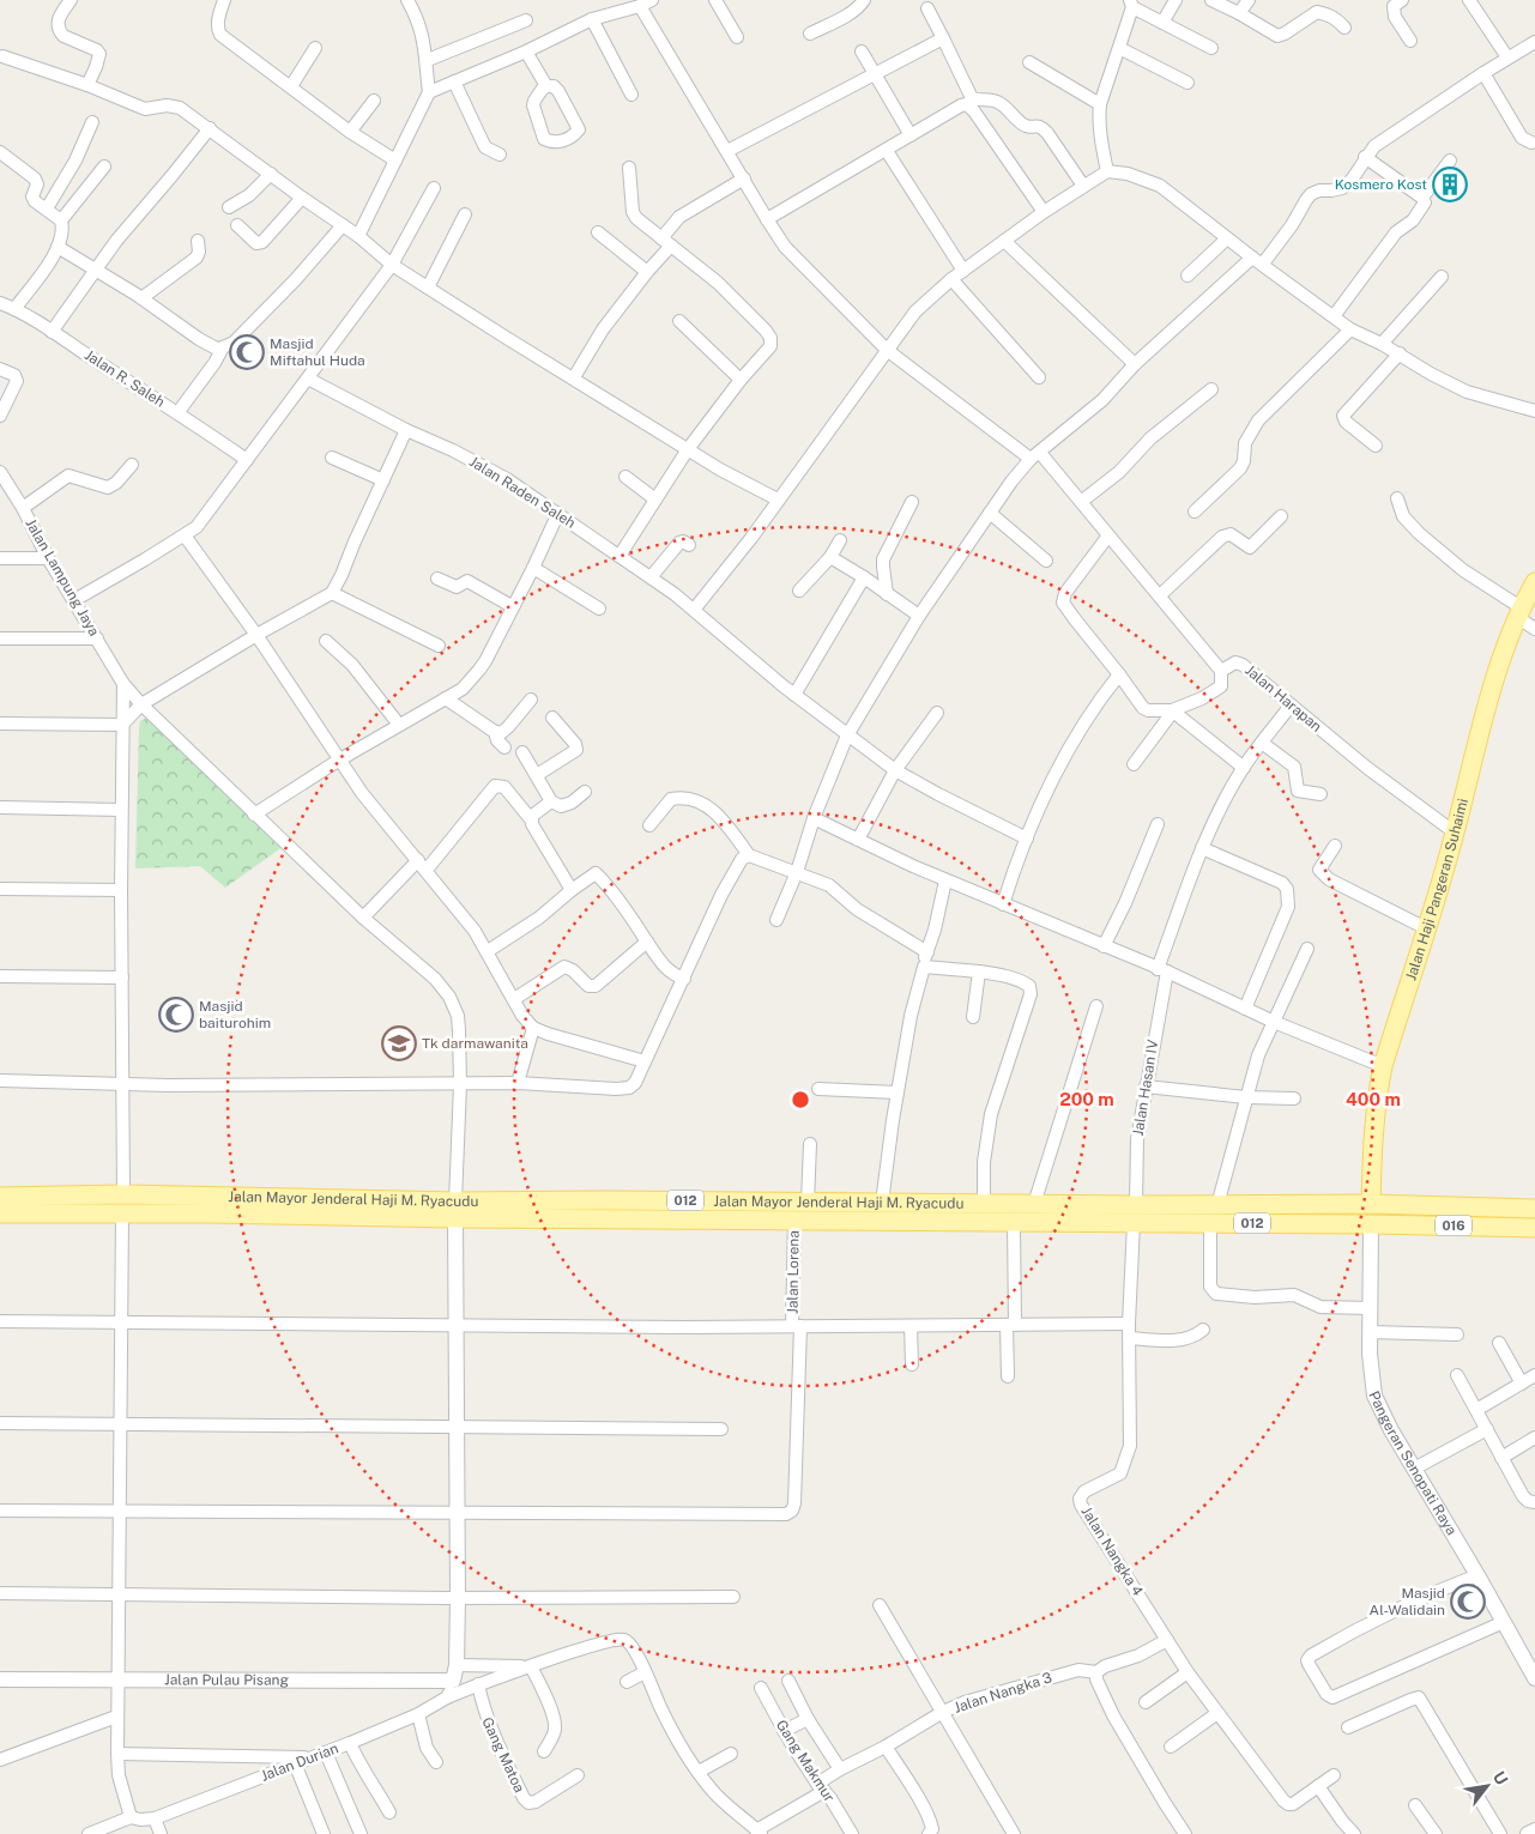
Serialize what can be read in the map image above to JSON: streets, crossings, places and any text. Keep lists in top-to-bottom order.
{
  "streets": {
    "main road": [
      "Jalan Haji Pangeran Suhaimi",
      "Jalan Mayor Jenderal Haji M. Ryacudu",
      "012",
      "016"
    ],
    "street": [
      "Jalan R. Saleh",
      "Jalan Raden Saleh",
      "Jalan Lampung Jaya",
      "Jalan Harapan",
      "Jalan Hasan IV",
      "Jalan Lorena",
      "Pangeran Senopati Raya",
      "Jalan Nangka 4",
      "Jalan Pulau Pisang",
      "Jalan Nangka 3",
      "Gang Matoa",
      "Gang Makmur",
      "Jalan Durian"
    ]
  },
  "crossings": [
    ["Jalan Lampung Jaya", "Jalan Mayor Jenderal Haji M. Ryacudu"],
    ["Jalan Harapan", "Jalan Haji Pangeran Suhaimi"],
    ["Jalan Harapan", "Jalan Hasan IV"],
    ["Jalan Haji Pangeran Suhaimi", "Jalan Mayor Jenderal Haji M. Ryacudu"],
    ["Jalan Hasan IV", "Jalan Mayor Jenderal Haji M. Ryacudu"],
    ["Jalan Hasan IV", "Jalan Nangka 4"],
    ["Jalan Mayor Jenderal Haji M. Ryacudu", "Jalan Lorena"],
    ["Jalan Mayor Jenderal Haji M. Ryacudu", "Pangeran Senopati Raya"],
    ["Jalan Mayor Jenderal Haji M. Ryacudu", "Jalan Nangka 4"],
    ["Gang Matoa", "Jalan Durian"]
  ],
  "places": {
    "building": ["Kosmero Kost"],
    "mosque": ["Masjid Miftahul Huda", "Masjid baiturohim", "Masjid Al-Walidain"],
    "school or university": ["Tk darmawanita"]
  },
  "north": "top right",
  "rings": ["200 m", "400 m"]
}
